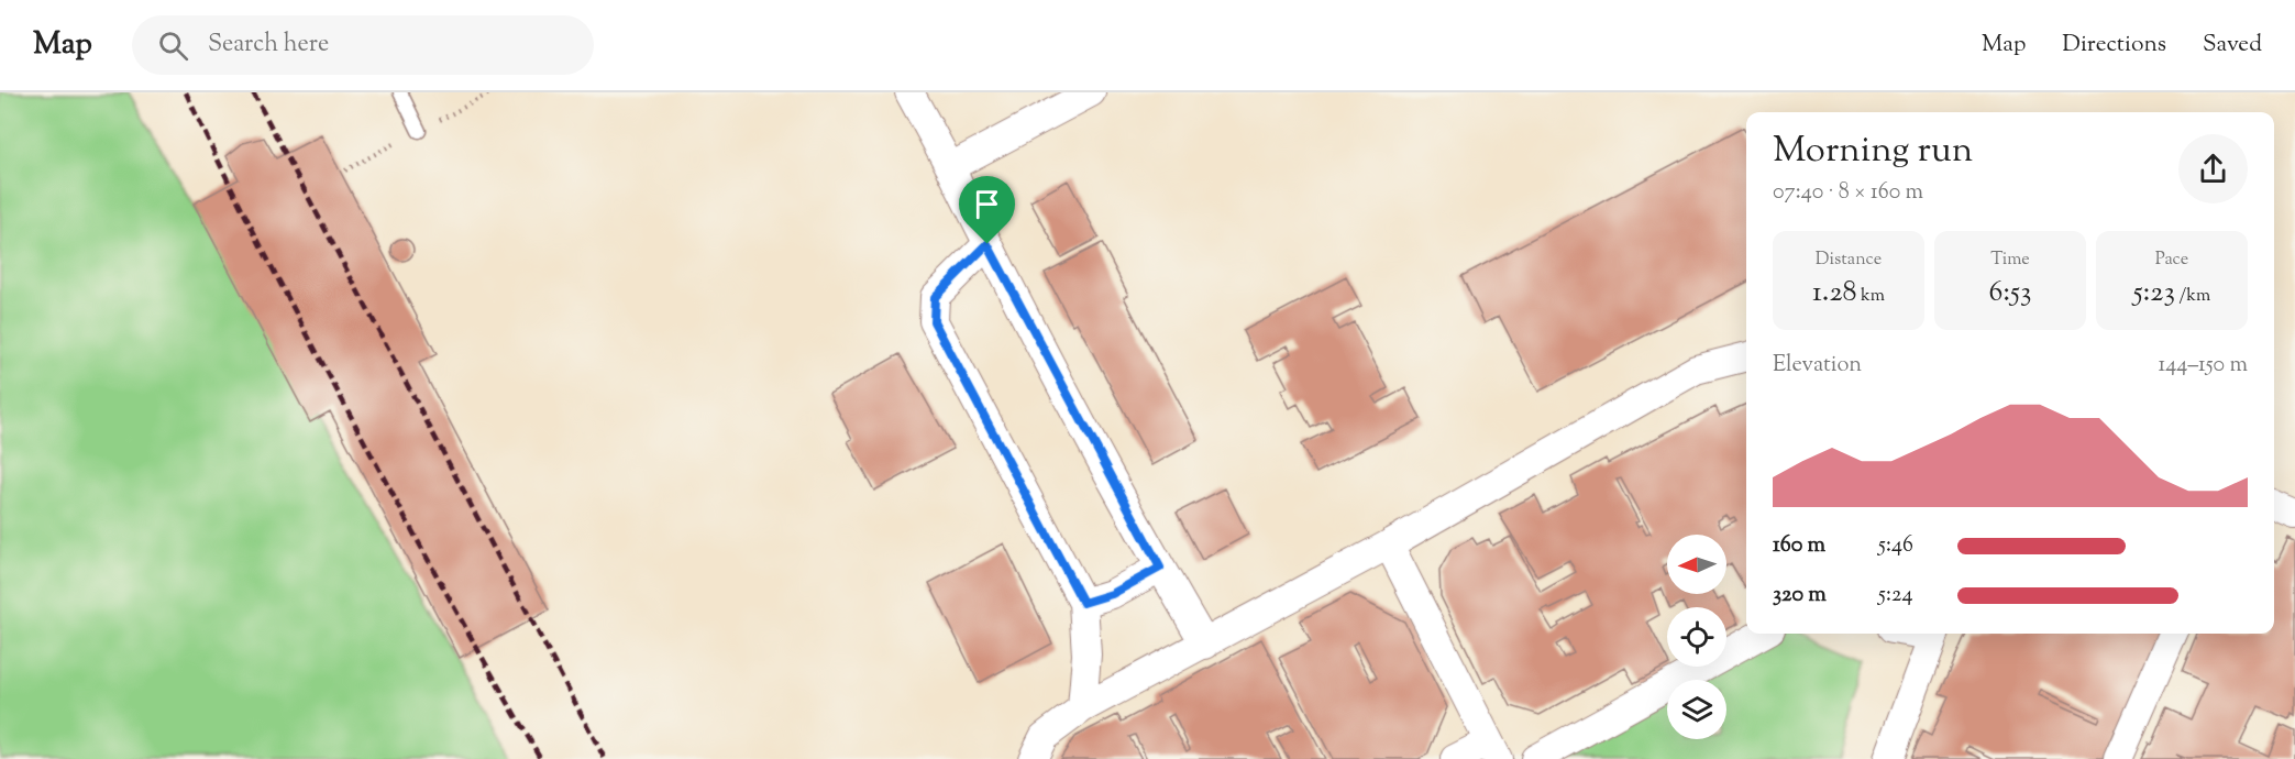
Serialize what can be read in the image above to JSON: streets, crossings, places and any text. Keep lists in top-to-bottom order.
{
  "north": "left",
  "page": {
    "header": "Map",
    "search": "Search here",
    "nav": ["Map", "Directions", "Saved"],
    "heading": ["Morning run", "07:40 · 8 × 160 m"],
    "stats": [
      ["Distance", "1.28 km"],
      ["Time", "6:53"],
      ["Pace", "5:23 /km"]
    ],
    "chart": ["Elevation", "144–150 m"],
    "list": [
      {
        "name": "160 m",
        "note": "5:46"
      },
      {
        "name": "320 m",
        "note": "5:24"
      }
    ]
  }
}
